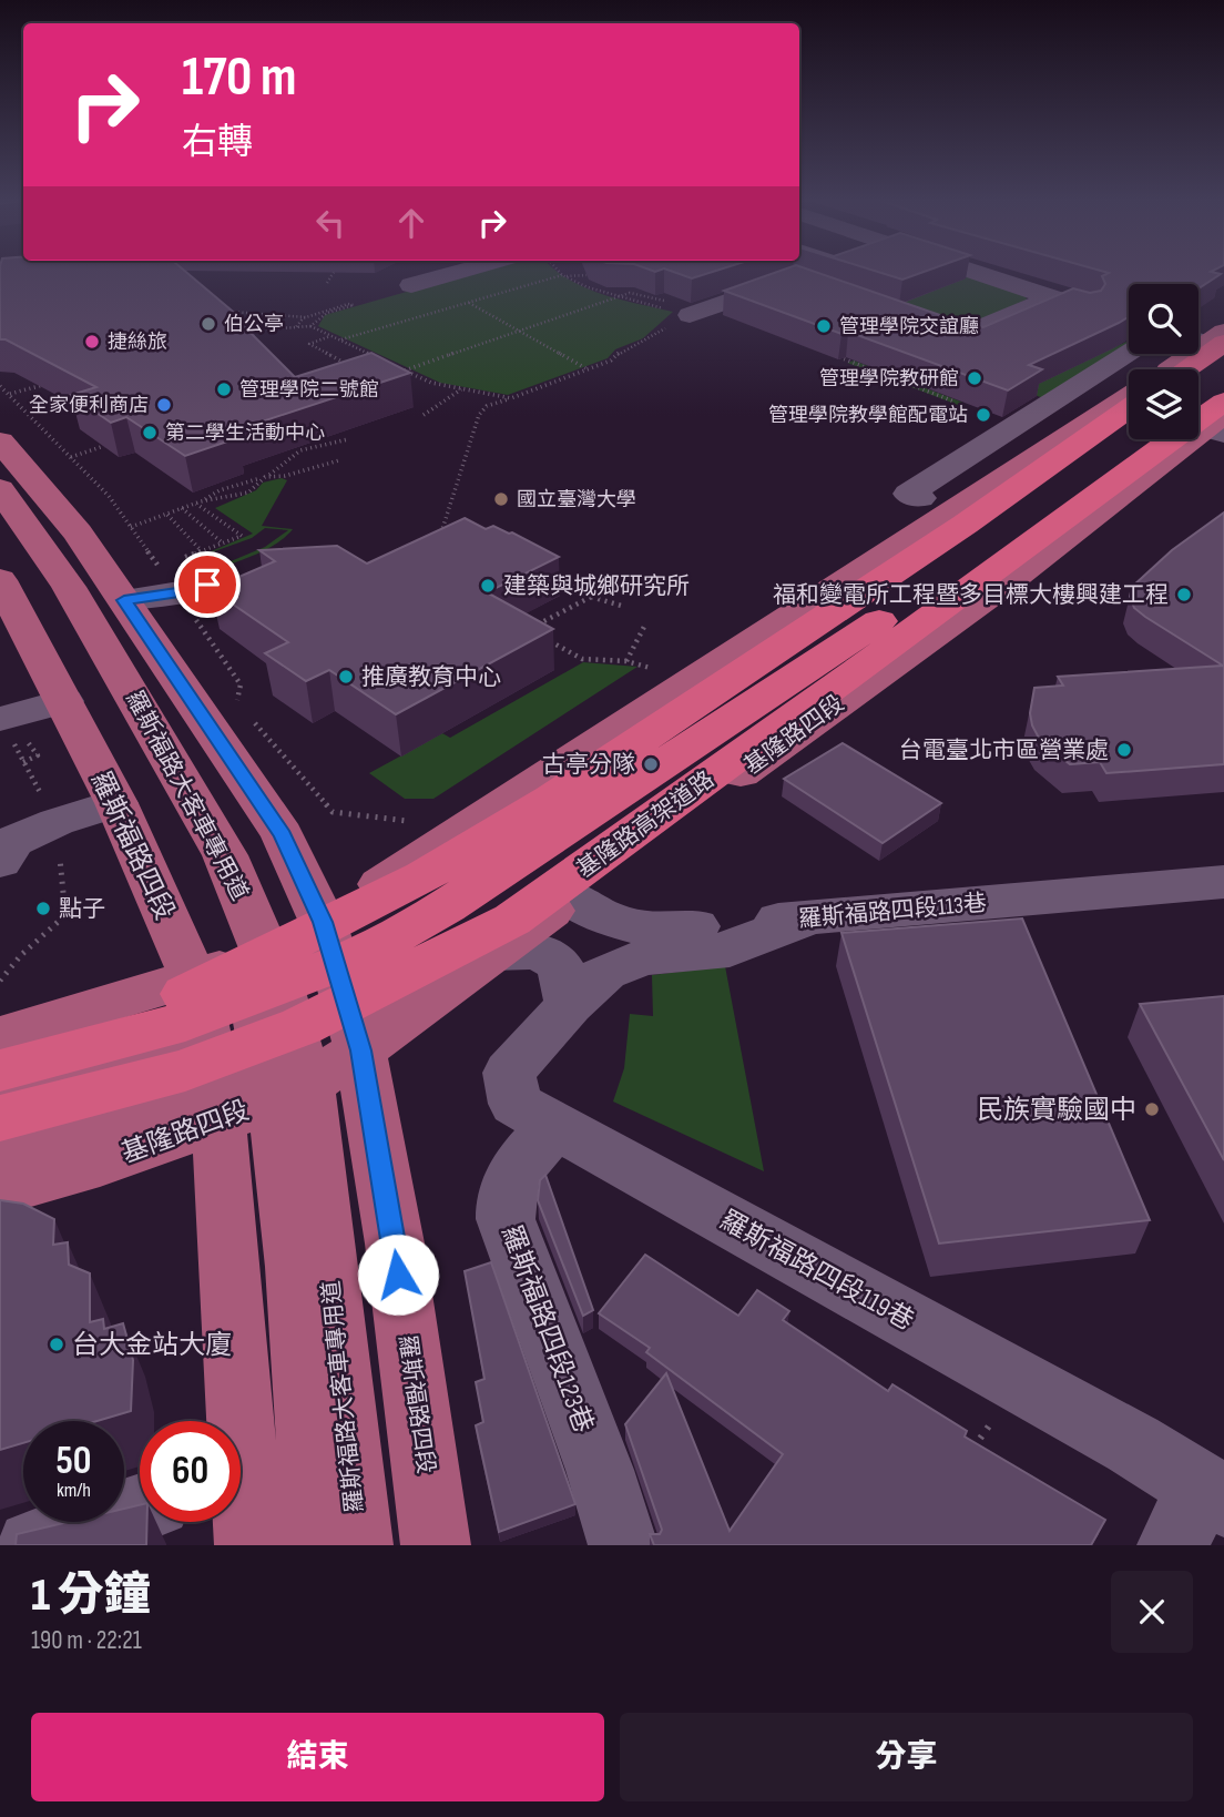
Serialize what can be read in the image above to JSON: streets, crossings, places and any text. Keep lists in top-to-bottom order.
{
  "streets": {
    "highway": ["基隆路高架道路"],
    "main road": ["基隆路四段", "羅斯福路大客車專用道", "羅斯福路四段"],
    "street": ["羅斯福路四段113巷", "羅斯福路四段119巷", "羅斯福路四段123巷"]
  },
  "crossings": [
    ["基隆路四段", "羅斯福路大客車專用道"],
    ["基隆路四段", "基隆路高架道路"],
    ["基隆路四段", "羅斯福路四段"],
    ["基隆路四段", "羅斯福路四段113巷"],
    ["羅斯福路大客車專用道", "羅斯福路四段"],
    ["羅斯福路四段113巷", "羅斯福路四段119巷"],
    ["羅斯福路四段119巷", "羅斯福路四段123巷"]
  ],
  "places": [
    "伯公亭",
    "管理學院交誼廳",
    "捷絲旅",
    "管理學院教研館",
    "管理學院二號館",
    "全家便利商店",
    "管理學院教學館配電站",
    "第二學生活動中心",
    "國立臺灣大學",
    "建築與城鄉研究所",
    "福和變電所工程暨多目標大樓興建工程",
    "推廣教育中心",
    "台電臺北市區營業處",
    "古亭分隊",
    "點子",
    "民族實驗國中",
    "台大金站大廈"
  ],
  "page": {
    "turn": ["170 m", "右轉"],
    "speed": "50 km/h",
    "limit": "60",
    "heading": ["1 分鐘", "190 m · 22:21"],
    "buttons": ["結束", "分享"]
  }
}
